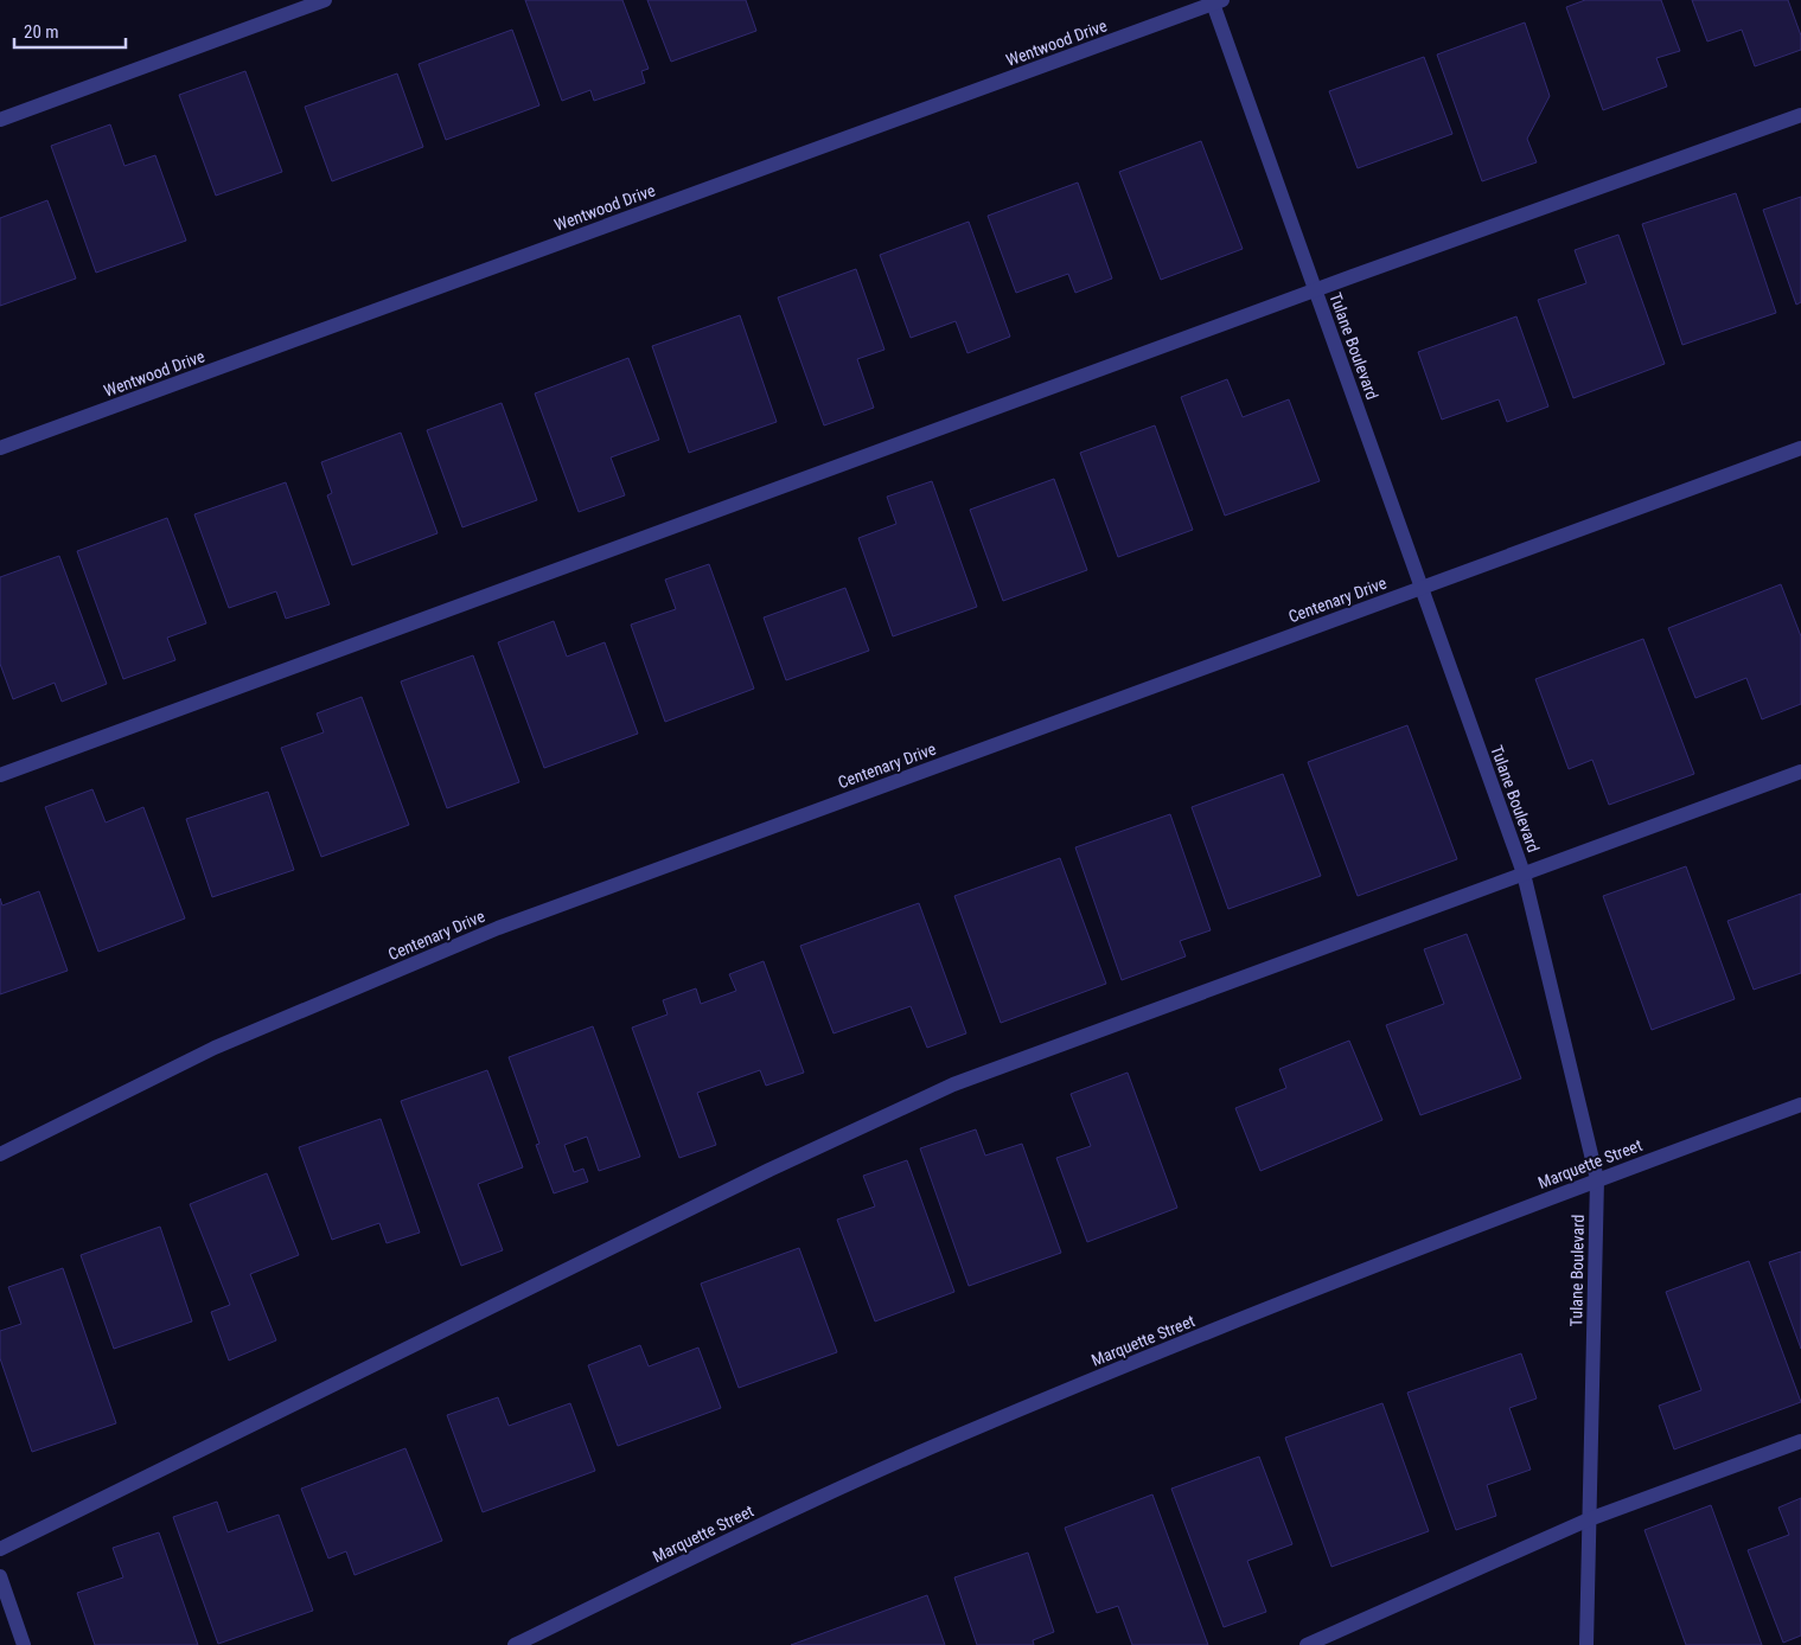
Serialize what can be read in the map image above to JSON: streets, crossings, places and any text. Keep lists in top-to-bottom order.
{
  "streets": {
    "street": [
      "Wentwood Drive",
      "Tulane Boulevard",
      "Centenary Drive",
      "Marquette Street"
    ]
  },
  "crossings": [
    ["Wentwood Drive", "Tulane Boulevard"],
    ["Tulane Boulevard", "Centenary Drive"],
    ["Tulane Boulevard", "Marquette Street"]
  ],
  "scale_bar": "20 m"
}
